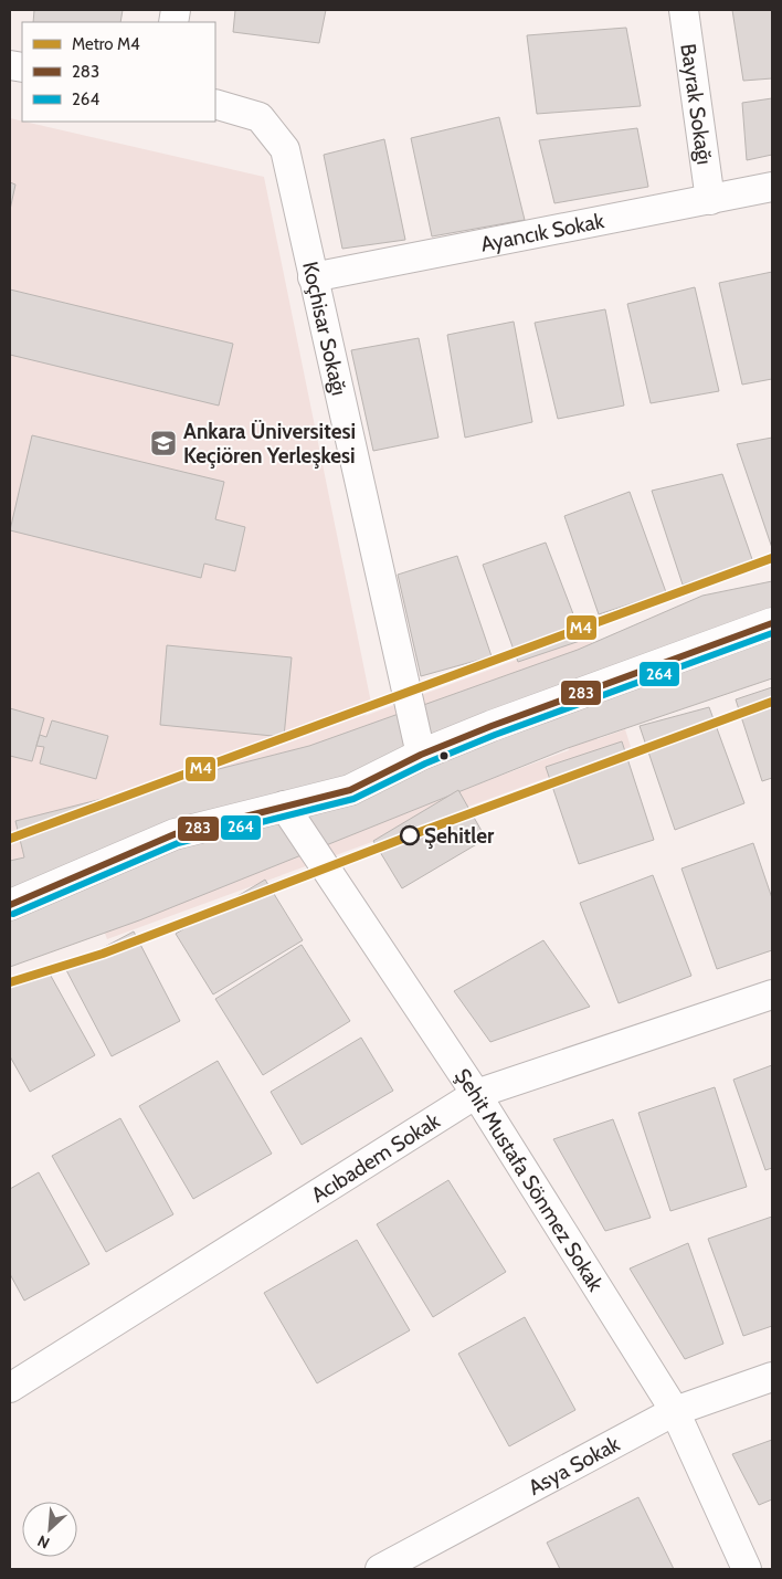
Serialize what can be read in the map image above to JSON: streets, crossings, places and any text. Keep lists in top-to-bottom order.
{
  "streets": {
    "street": [
      "Bayrak Sokağı",
      "Ayancık Sokak",
      "Koçhisar Sokağı",
      "Acıbadem Sokak",
      "Şehit Mustafa Sönmez Sokak",
      "Asya Sokak"
    ]
  },
  "crossings": [
    ["Bayrak Sokağı", "Ayancık Sokak"],
    ["Ayancık Sokak", "Koçhisar Sokağı"],
    ["Acıbadem Sokak", "Şehit Mustafa Sönmez Sokak"],
    ["Şehit Mustafa Sönmez Sokak", "Asya Sokak"]
  ],
  "places": {
    "school or university": ["Ankara Üniversitesi Keçiören Yerleşkesi"],
    "other": ["Şehitler"]
  },
  "lines": ["metro line M4", "transit line 283", "transit line 264"],
  "legend": ["Metro M4", "283", "264"],
  "north": "bottom left"
}
